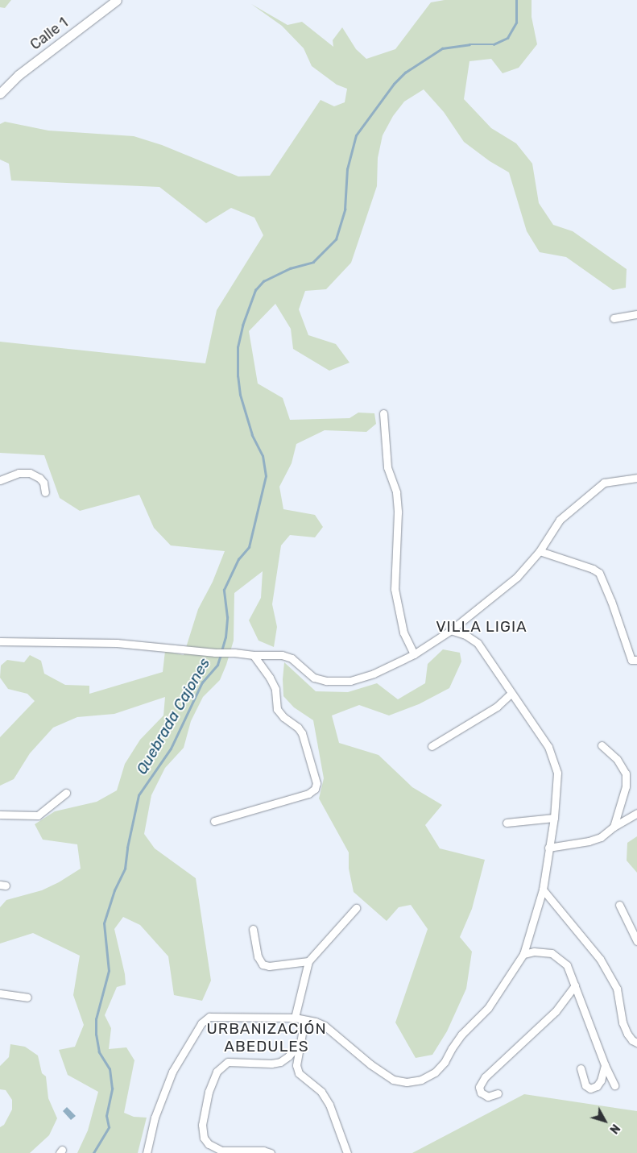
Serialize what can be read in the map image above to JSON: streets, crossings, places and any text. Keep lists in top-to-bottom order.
{
  "streets": {
    "street": ["Calle 1"]
  },
  "districts": ["VILLA LIGIA", "URBANIZACIÓN ABEDULES"],
  "water": ["Quebrada Cajones"],
  "north": "bottom right"
}
